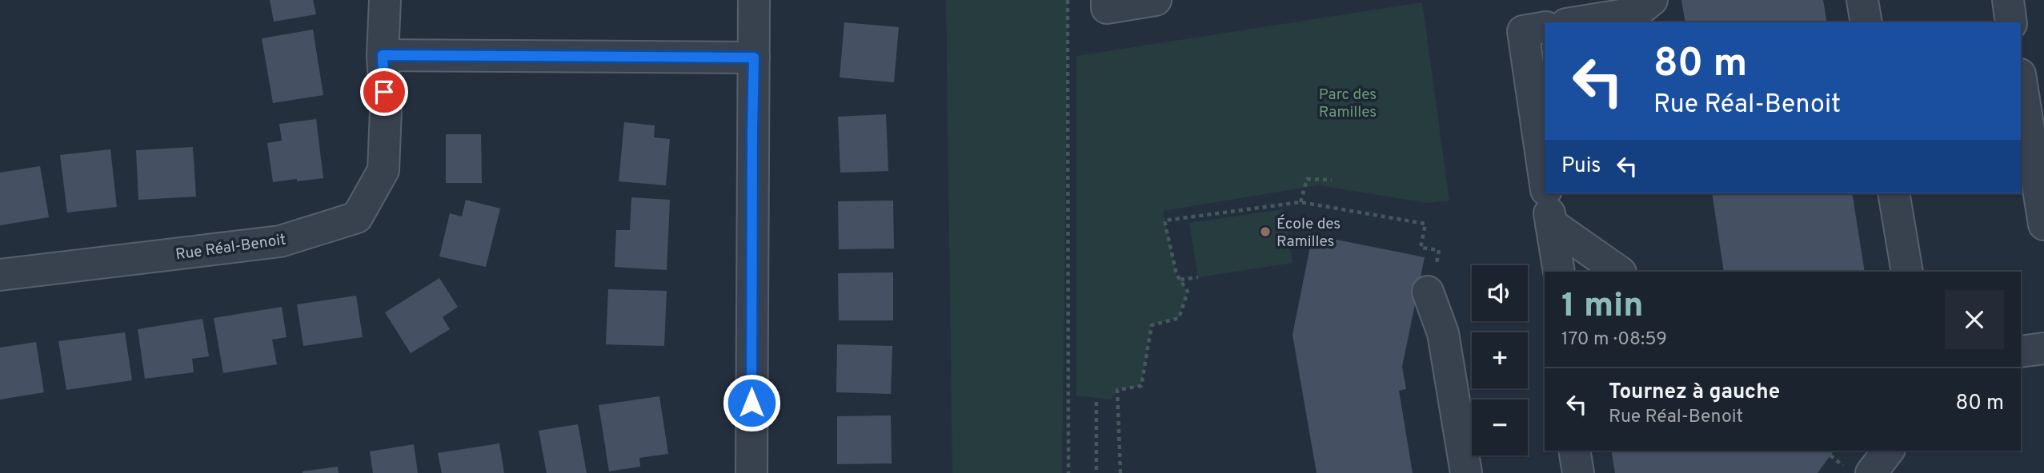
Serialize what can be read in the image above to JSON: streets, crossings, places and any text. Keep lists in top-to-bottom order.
{
  "streets": {
    "street": ["Rue Réal-Benoit"]
  },
  "parks": ["Parc des Ramilles"],
  "places": ["École des Ramilles"],
  "page": {
    "turn": ["80 m", "Rue Réal-Benoit"],
    "then": "Puis",
    "map_buttons": ["+", "−"],
    "heading": ["1 min", "170 m · 08:59"],
    "list": [
      {
        "name": "Tournez à gauche",
        "note": "Rue Réal-Benoit",
        "value": "80 m"
      }
    ]
  }
}
